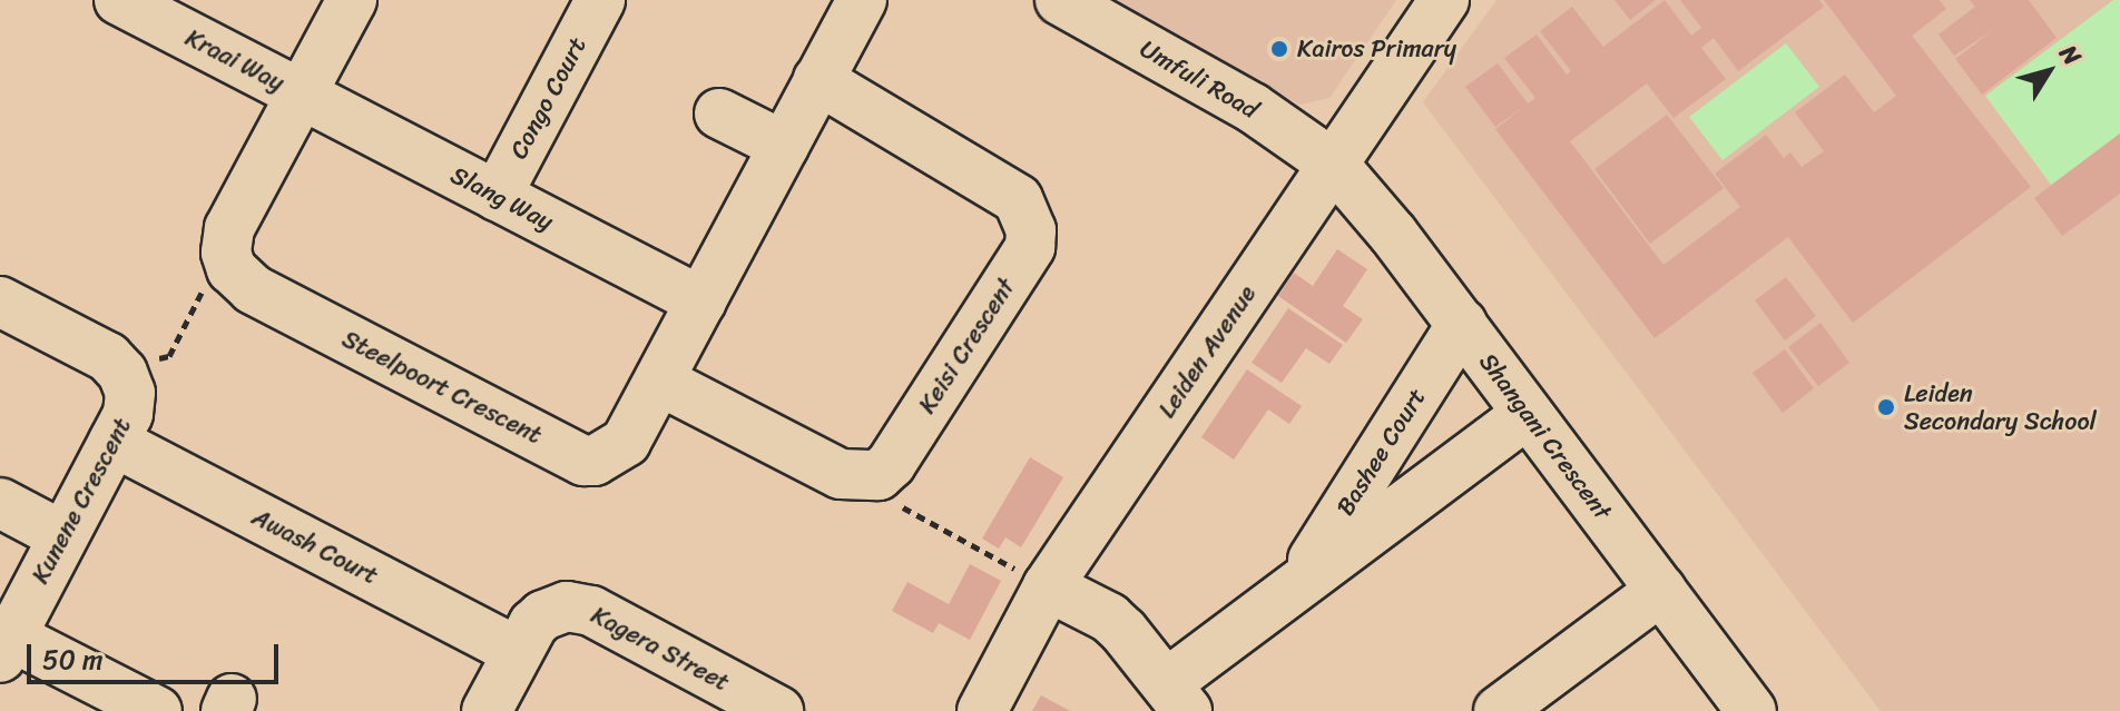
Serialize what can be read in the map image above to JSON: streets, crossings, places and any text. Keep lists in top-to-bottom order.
{
  "streets": {
    "street": [
      "Kraai Way",
      "Umfuli Road",
      "Congo Court",
      "Slang Way",
      "Keisi Crescent",
      "Leiden Avenue",
      "Steelpoort Crescent",
      "Shangani Crescent",
      "Bashee Court",
      "Kunene Crescent",
      "Awash Court",
      "Kagera Street"
    ]
  },
  "crossings": [
    ["Kraai Way", "Slang Way"],
    ["Umfuli Road", "Leiden Avenue"],
    ["Umfuli Road", "Shangani Crescent"],
    ["Congo Court", "Slang Way"],
    ["Slang Way", "Steelpoort Crescent"],
    ["Keisi Crescent", "Steelpoort Crescent"],
    ["Leiden Avenue", "Shangani Crescent"],
    ["Shangani Crescent", "Bashee Court"],
    ["Kunene Crescent", "Awash Court"],
    ["Awash Court", "Kagera Street"]
  ],
  "places": ["Kairos Primary", "Leiden Secondary School"],
  "scale_bar": "50 m",
  "north": "top right"
}
